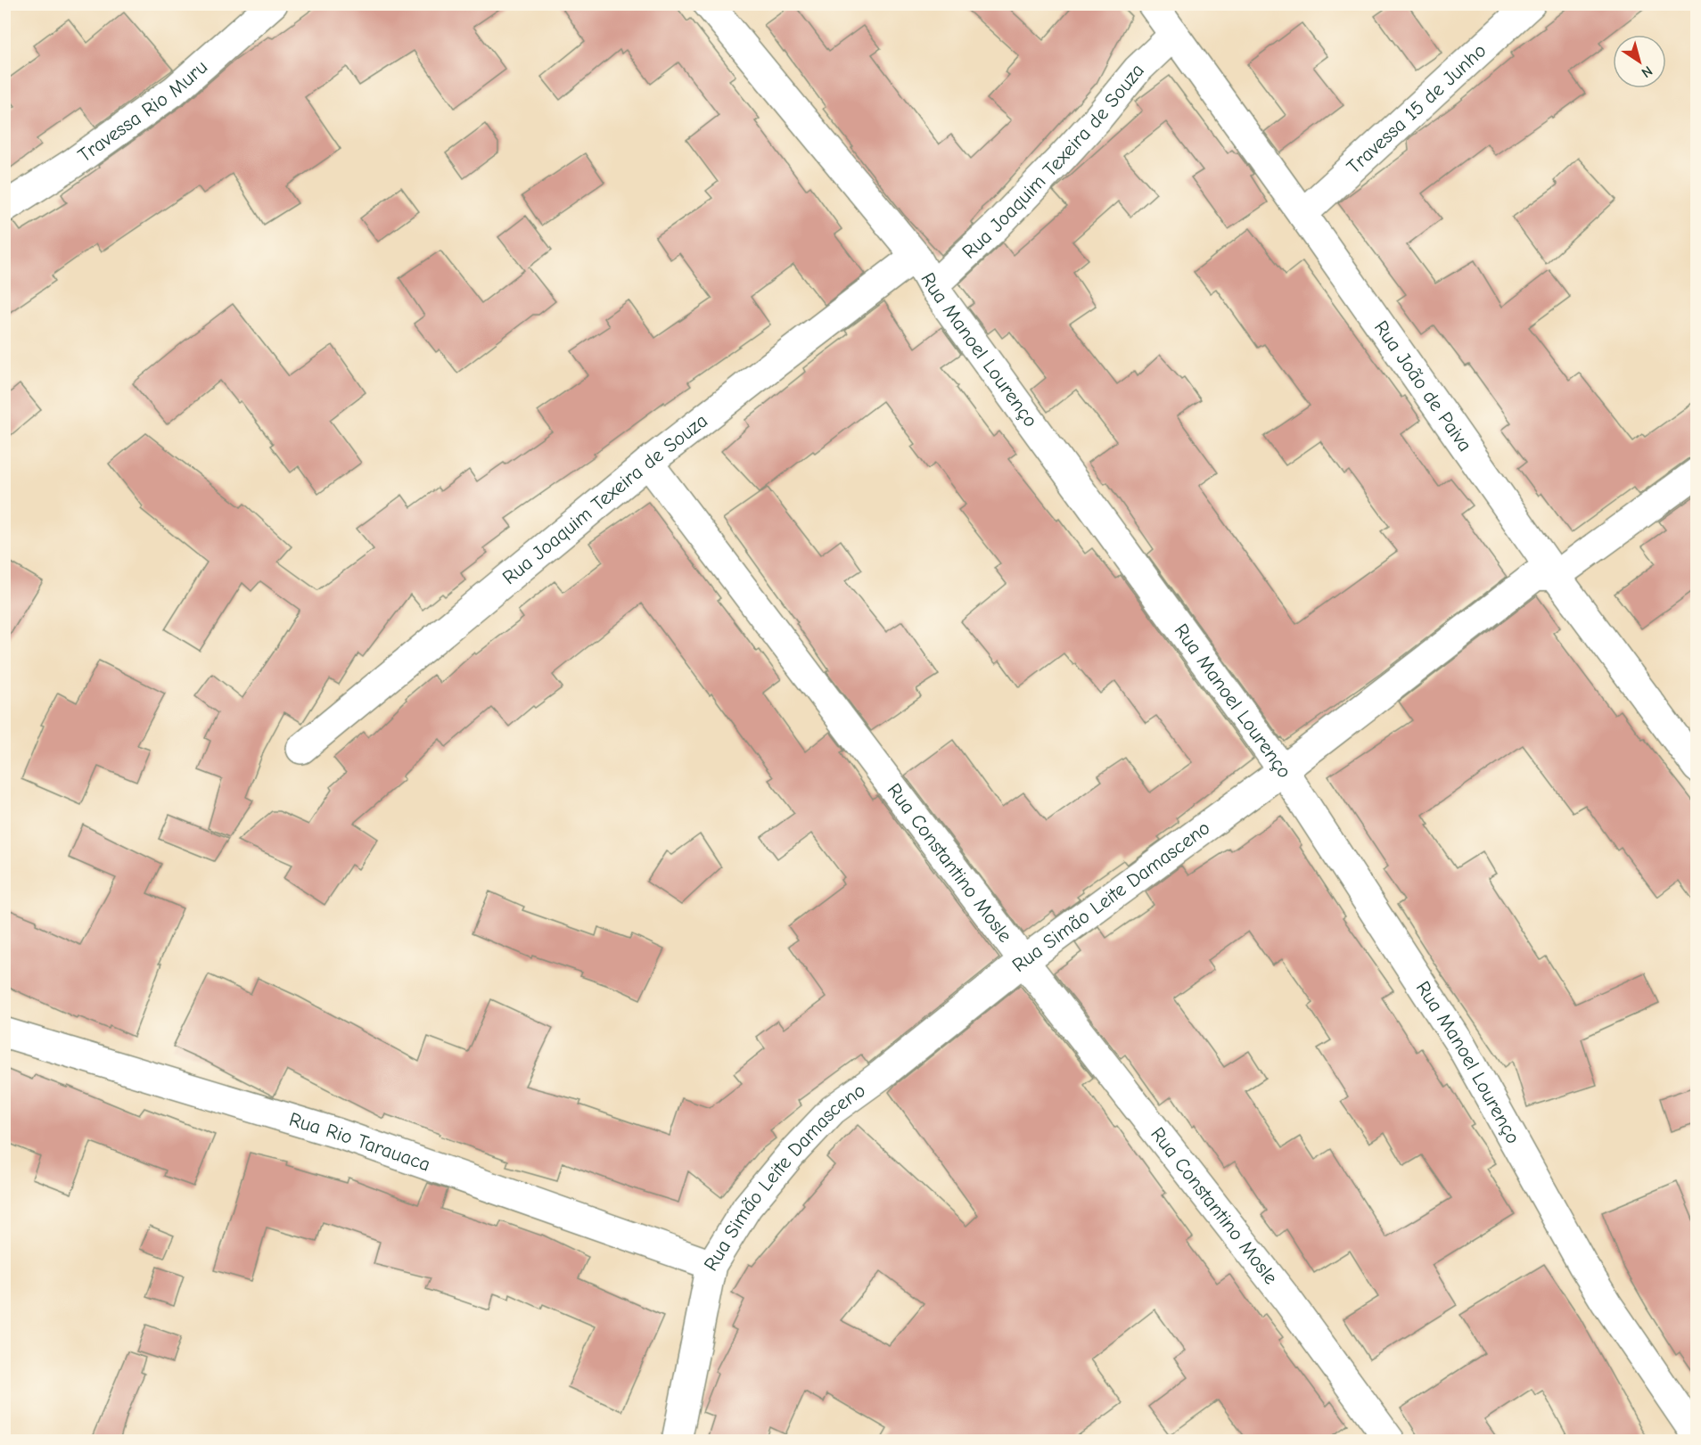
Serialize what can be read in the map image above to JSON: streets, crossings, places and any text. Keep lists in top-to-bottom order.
{
  "streets": {
    "street": [
      "Travessa 15 de Junho",
      "Travessa Rio Muru",
      "Rua Joaquim Texeira de Souza",
      "Rua Manoel Lourenço",
      "Rua João de Paiva",
      "Rua Constantino Mosle",
      "Rua Simão Leite Damasceno",
      "Rua Rio Tarauaca"
    ]
  },
  "crossings": [
    ["Travessa 15 de Junho", "Rua João de Paiva"],
    ["Rua Joaquim Texeira de Souza", "Rua Manoel Lourenço"],
    ["Rua Joaquim Texeira de Souza", "Rua João de Paiva"],
    ["Rua Joaquim Texeira de Souza", "Rua Constantino Mosle"],
    ["Rua Manoel Lourenço", "Rua Simão Leite Damasceno"],
    ["Rua João de Paiva", "Rua Simão Leite Damasceno"],
    ["Rua Constantino Mosle", "Rua Simão Leite Damasceno"],
    ["Rua Simão Leite Damasceno", "Rua Rio Tarauaca"]
  ],
  "north": "bottom right"
}
